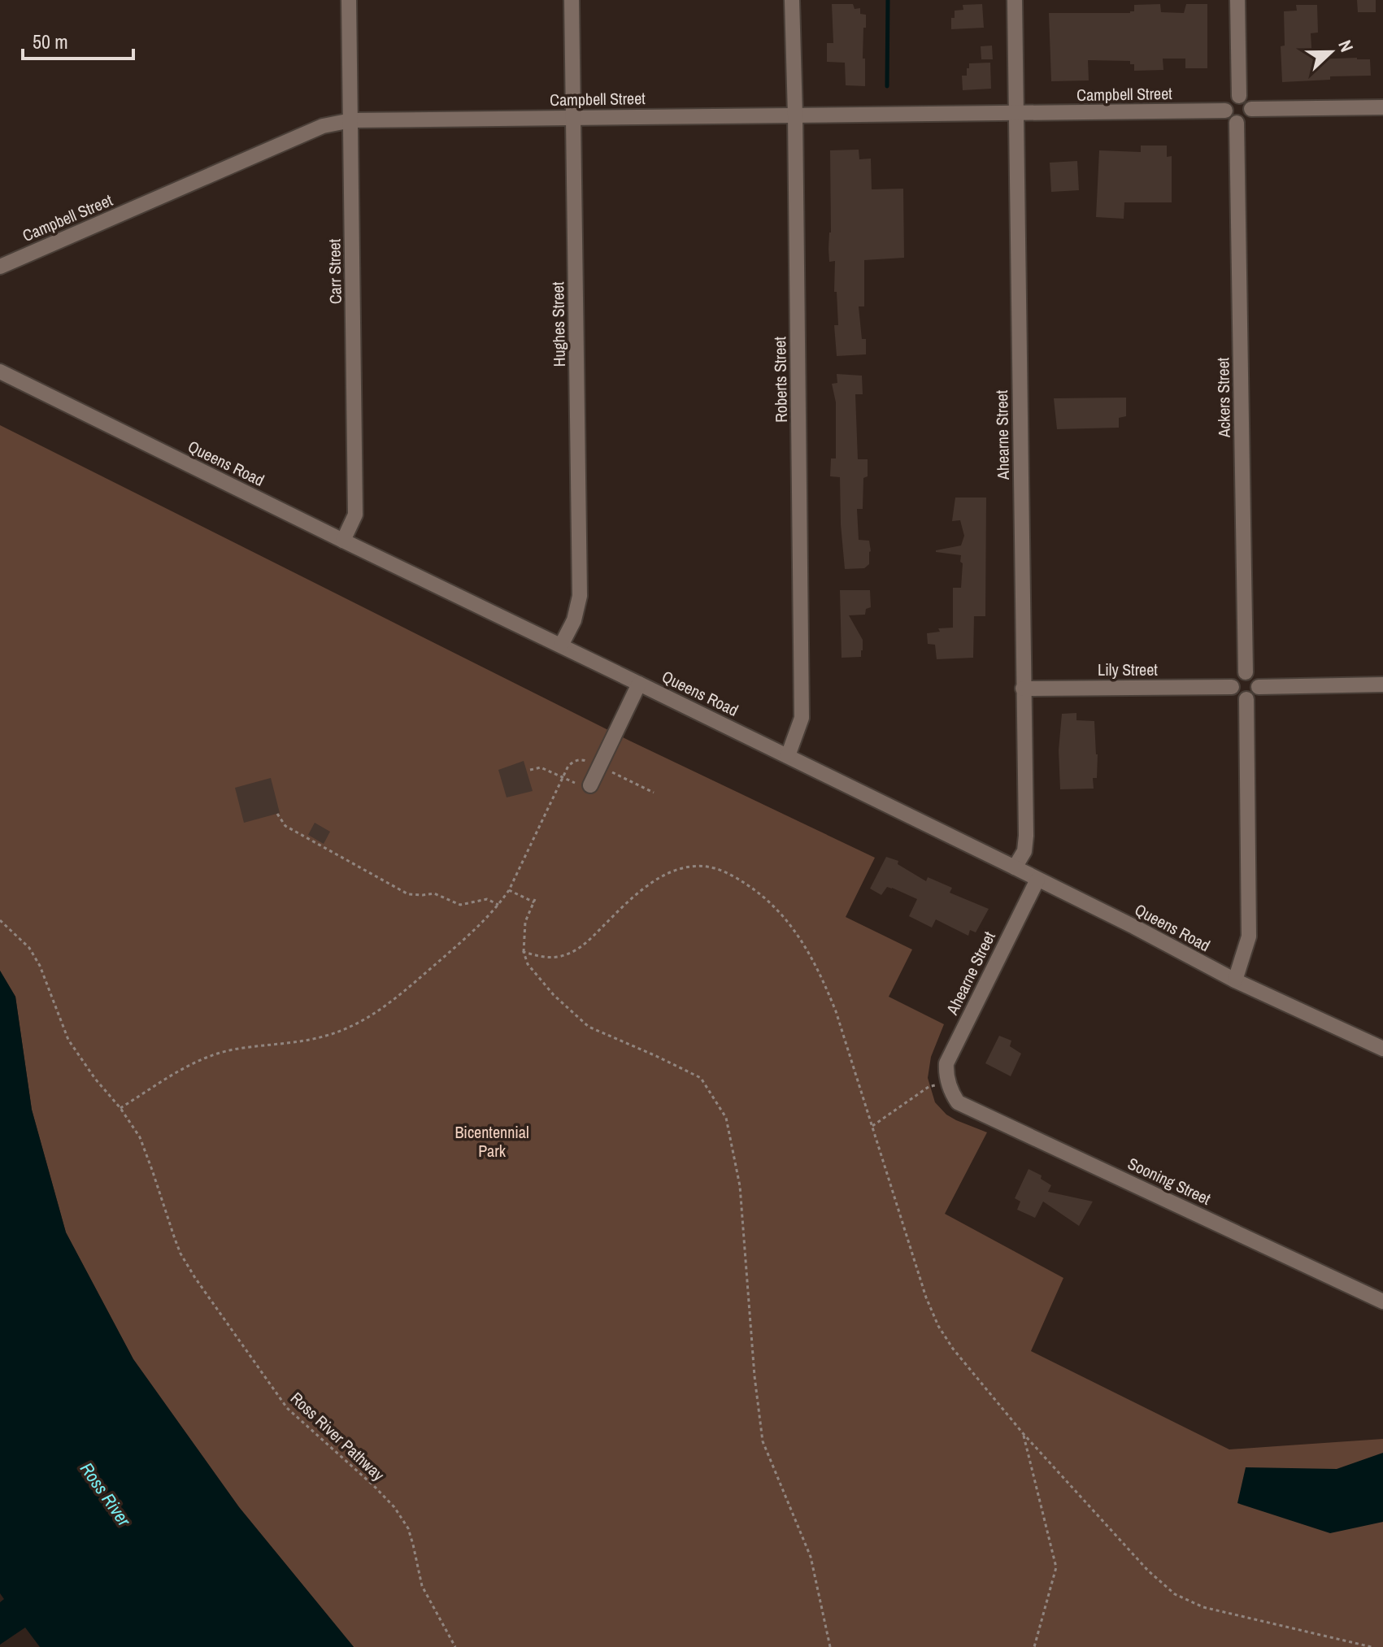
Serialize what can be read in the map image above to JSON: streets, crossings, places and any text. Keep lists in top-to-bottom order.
{
  "streets": {
    "street": [
      "Campbell Street",
      "Carr Street",
      "Hughes Street",
      "Roberts Street",
      "Ackers Street",
      "Ahearne Street",
      "Queens Road",
      "Lily Street",
      "Sooning Street"
    ],
    "path": ["Ross River Pathway"]
  },
  "crossings": [
    ["Campbell Street", "Carr Street"],
    ["Campbell Street", "Hughes Street"],
    ["Campbell Street", "Roberts Street"],
    ["Campbell Street", "Ackers Street"],
    ["Campbell Street", "Ahearne Street"],
    ["Carr Street", "Queens Road"],
    ["Hughes Street", "Queens Road"],
    ["Roberts Street", "Queens Road"],
    ["Ackers Street", "Lily Street"],
    ["Ahearne Street", "Queens Road"],
    ["Ahearne Street", "Lily Street"],
    ["Ahearne Street", "Sooning Street"]
  ],
  "water": ["Ross River"],
  "parks": ["Bicentennial Park"],
  "scale_bar": "50 m",
  "north": "right"
}
